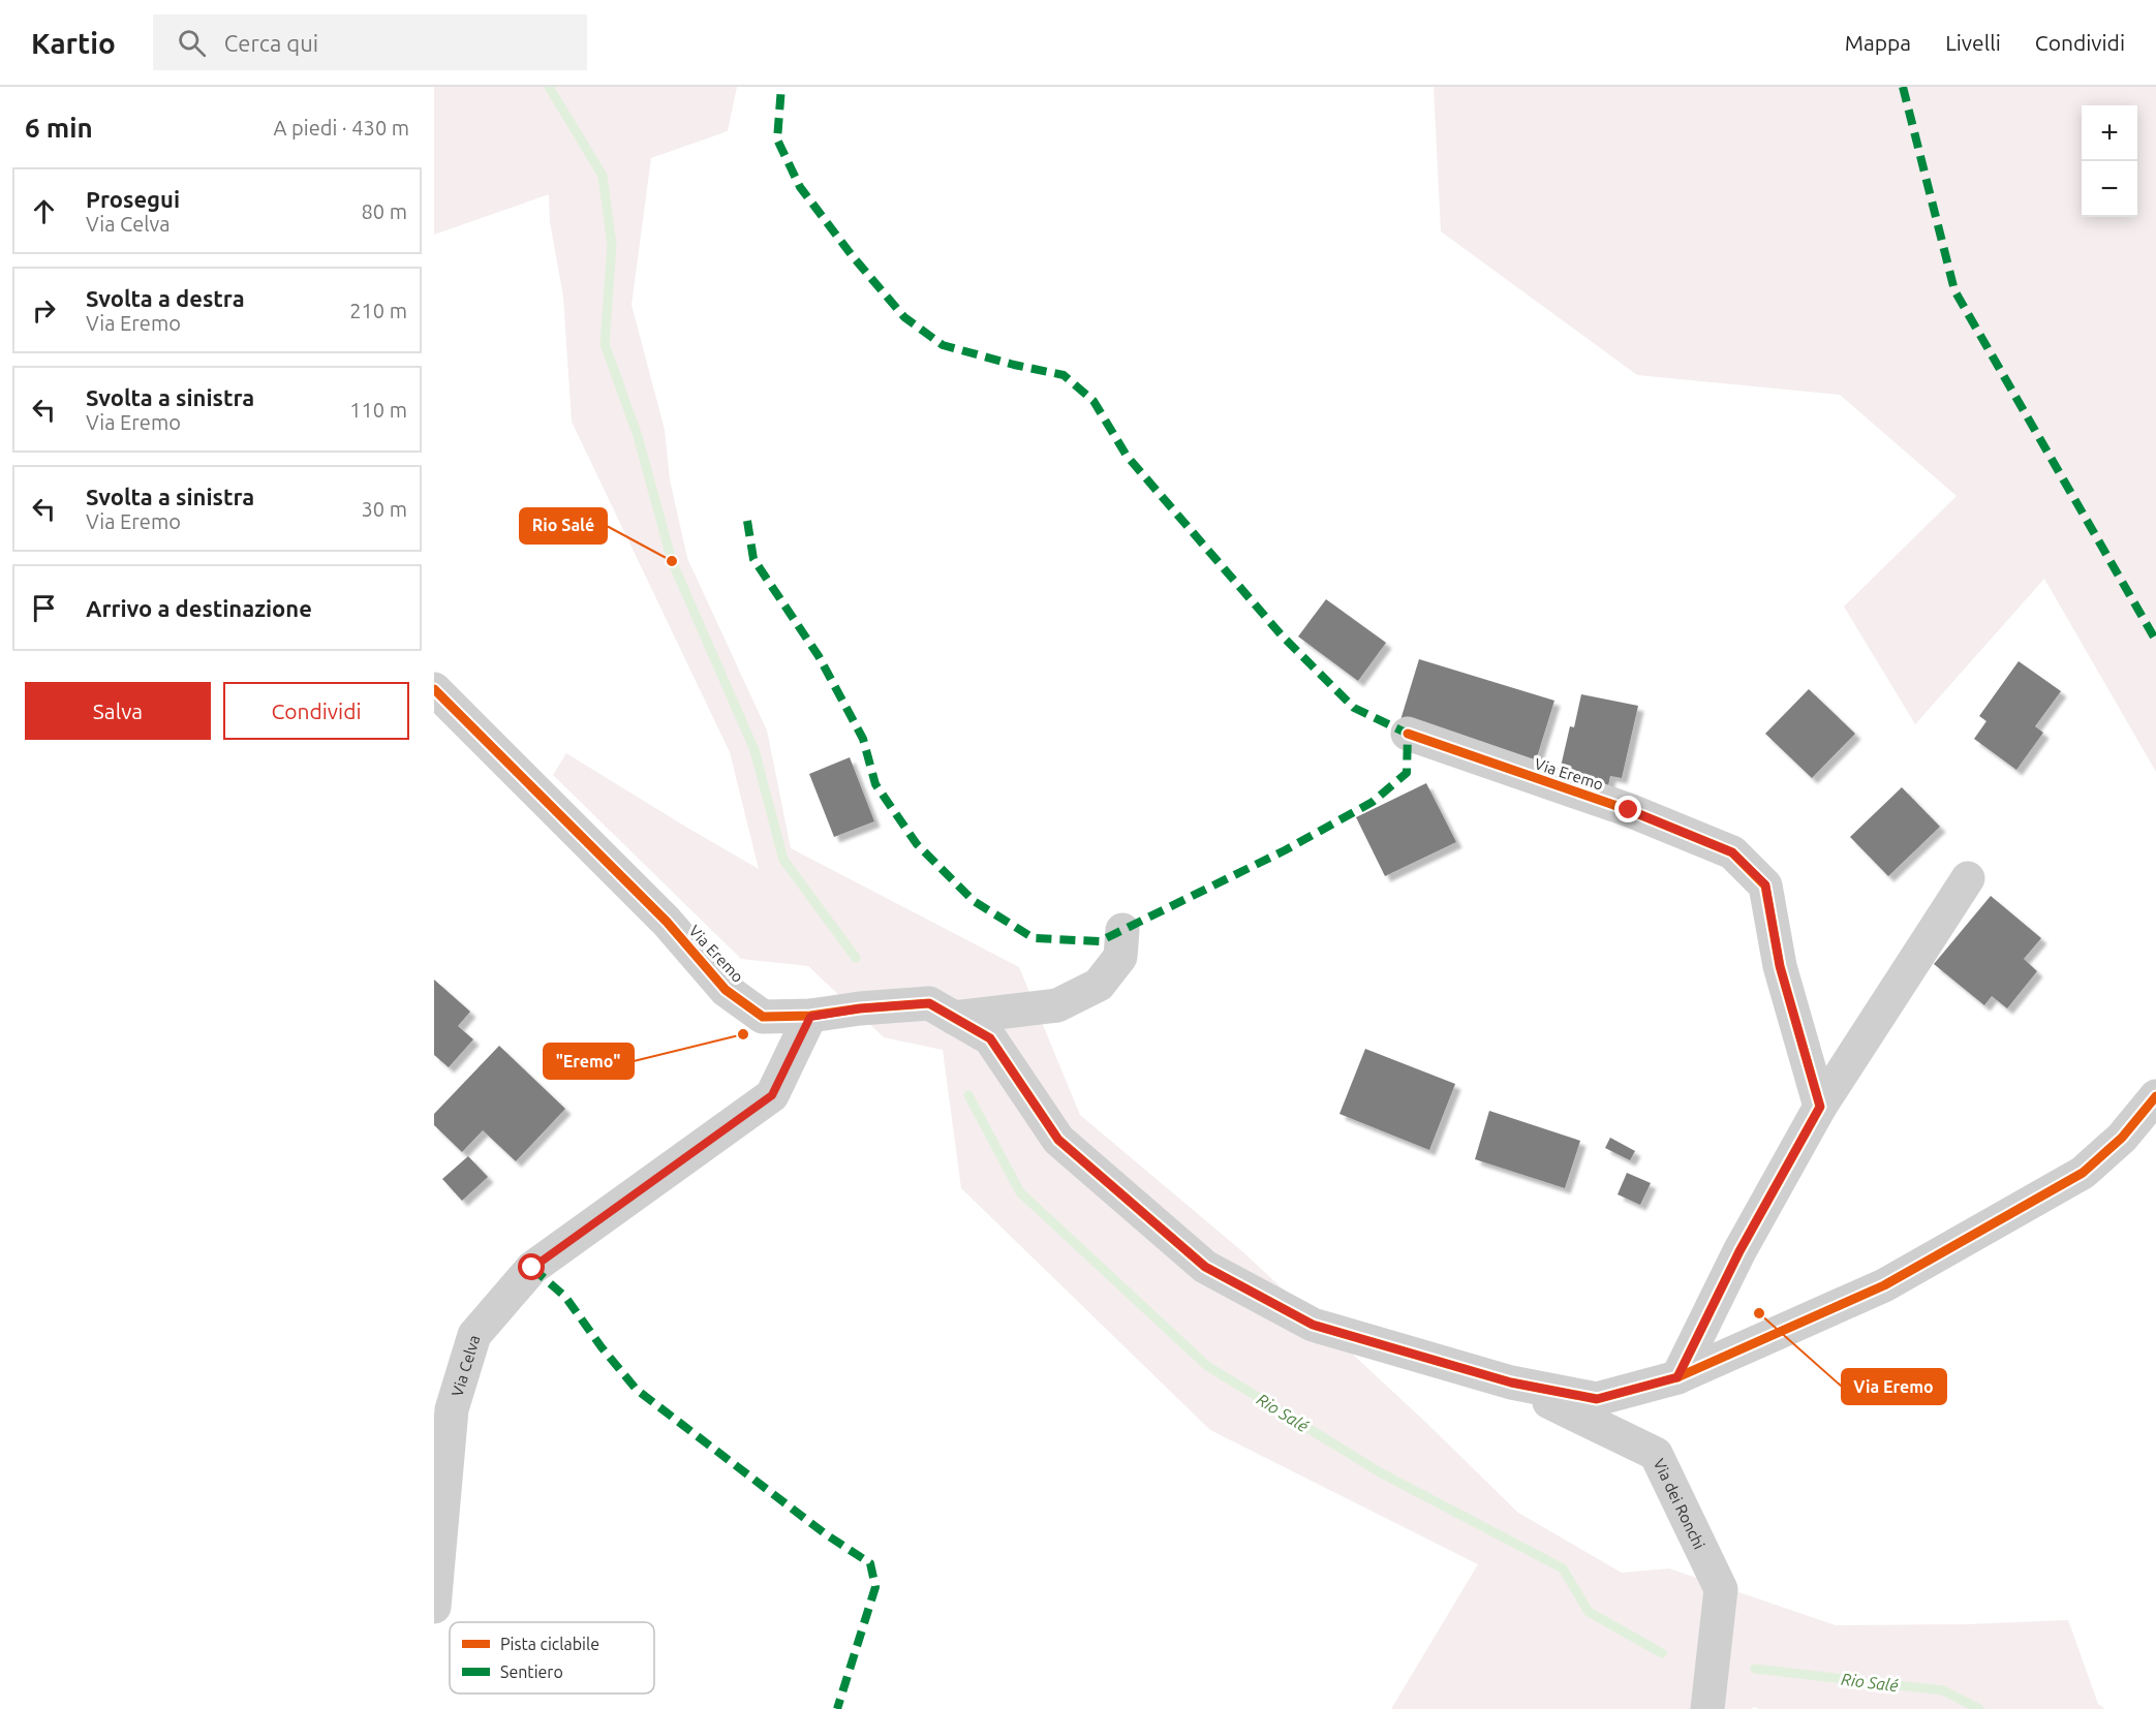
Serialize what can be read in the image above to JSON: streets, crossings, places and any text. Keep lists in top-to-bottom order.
{
  "streets": {
    "street": ["Via Eremo", "Via Celva", "Via dei Ronchi"]
  },
  "crossings": [
    ["Via Eremo", "Via Celva"],
    ["Via Eremo", "Via dei Ronchi"]
  ],
  "water": ["Rio Salé"],
  "places": ["Rio Salé", "\"Eremo\"", "Via Eremo"],
  "legend": ["Pista ciclabile", "Sentiero"],
  "page": {
    "header": "Kartio",
    "search": "Cerca qui",
    "nav": ["Mappa", "Livelli", "Condividi"],
    "heading": ["6 min", "A piedi · 430 m"],
    "map_buttons": ["+", "−"],
    "list": [
      ["Prosegui", "Via Celva", "80 m"],
      ["Svolta a destra", "Via Eremo", "210 m"],
      ["Svolta a sinistra", "Via Eremo", "110 m"],
      ["Svolta a sinistra", "Via Eremo", "30 m"],
      "Arrivo a destinazione"
    ],
    "buttons": ["Salva", "Condividi"]
  }
}
